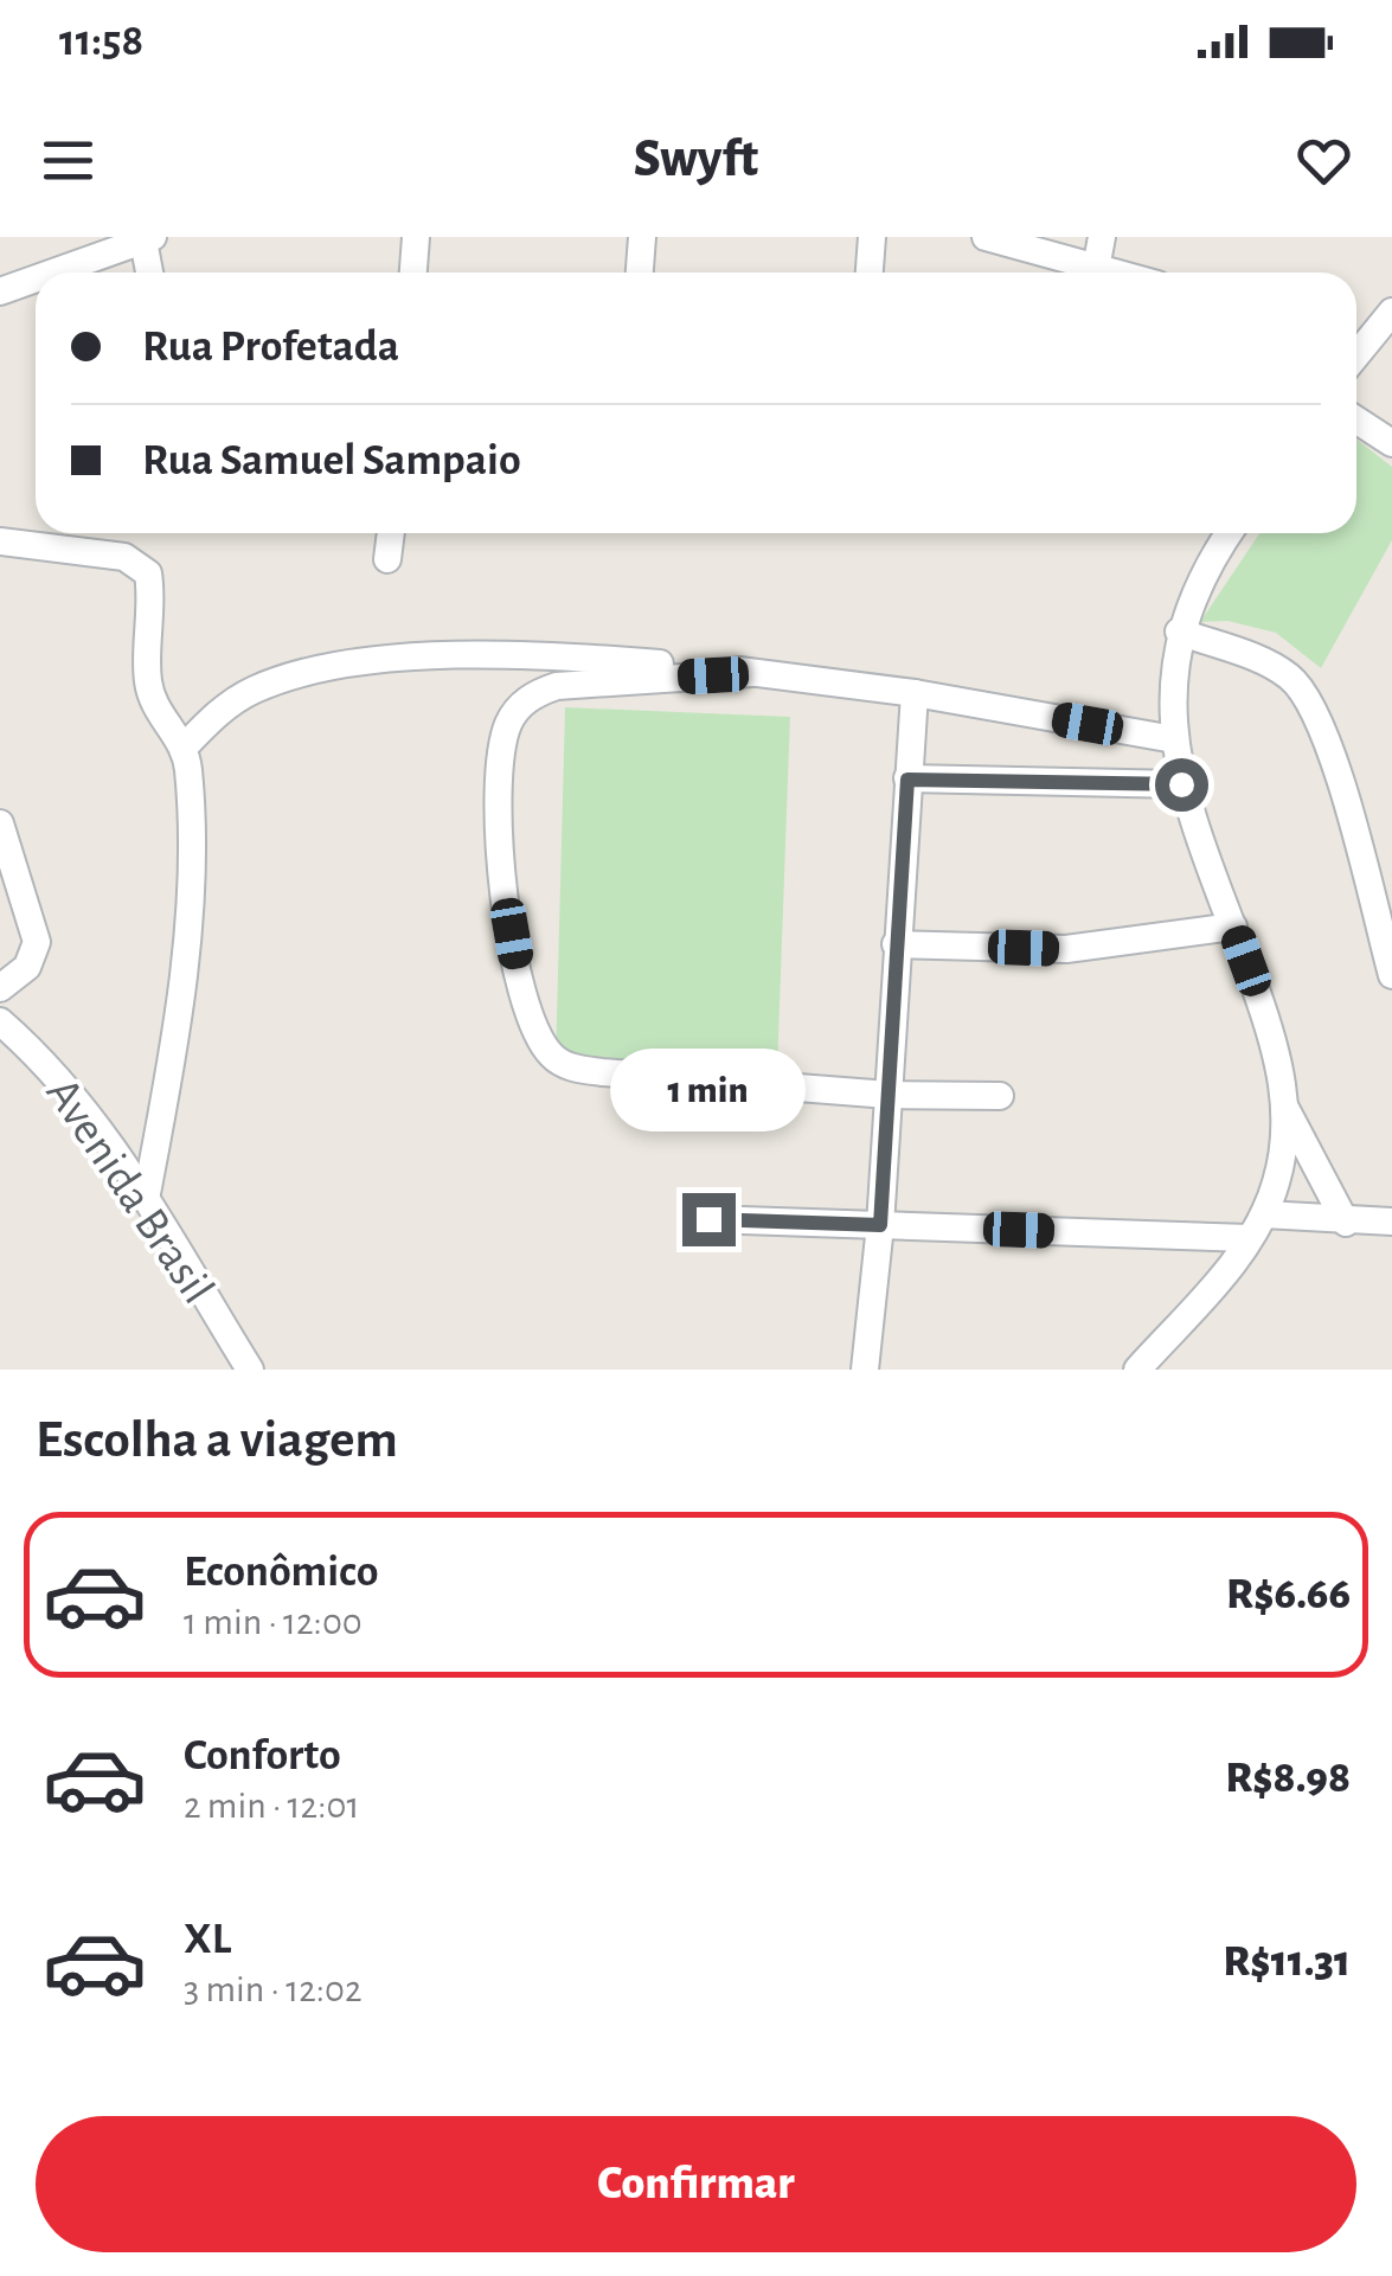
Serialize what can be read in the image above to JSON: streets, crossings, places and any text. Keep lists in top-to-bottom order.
{
  "streets": {
    "street": ["Avenida Brasil"]
  },
  "page": {
    "status": "11:58",
    "header": "Swyft",
    "banner": ["Rua Profetada", "Rua Samuel Sampaio"],
    "bubble": "1 min",
    "heading": "Escolha a viagem",
    "list": [
      {
        "name": "Econômico",
        "note": "1 min · 12:00",
        "value": "R$6.66"
      },
      {
        "name": "Conforto",
        "note": "2 min · 12:01",
        "value": "R$8.98"
      },
      {
        "name": "XL",
        "note": "3 min · 12:02",
        "value": "R$11.31"
      }
    ],
    "buttons": "Confirmar"
  }
}
